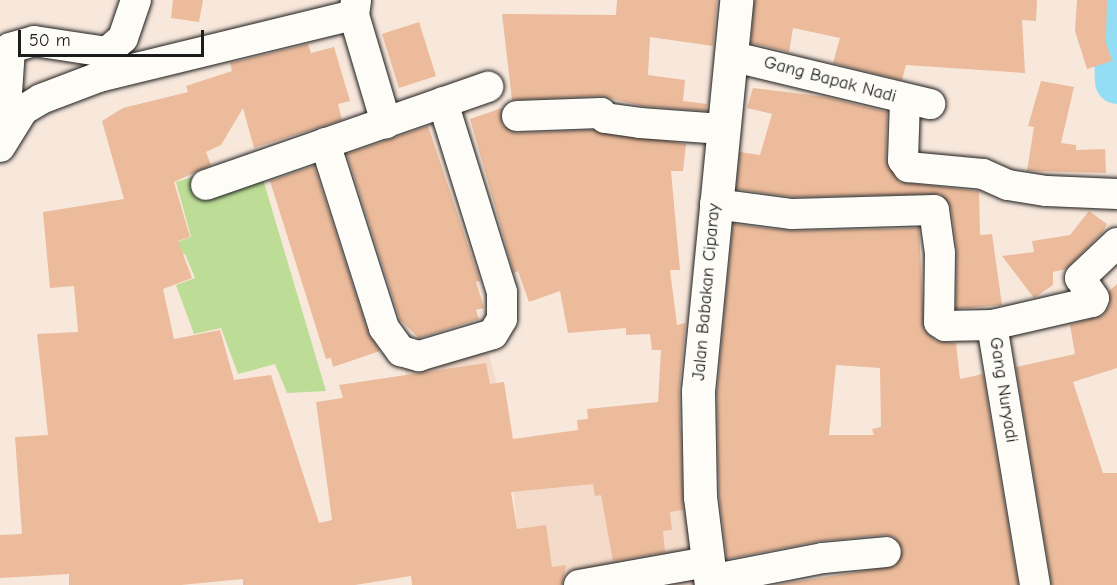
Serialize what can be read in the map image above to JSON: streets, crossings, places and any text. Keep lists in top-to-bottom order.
{
  "streets": {
    "street": ["Gang Bapak Nadi", "Jalan Babakan Ciparay", "Gang Nuryadi"]
  },
  "crossings": [
    ["Gang Bapak Nadi", "Jalan Babakan Ciparay"],
    ["Jalan Babakan Ciparay", "Gang Nuryadi"]
  ],
  "scale_bar": "50 m"
}
